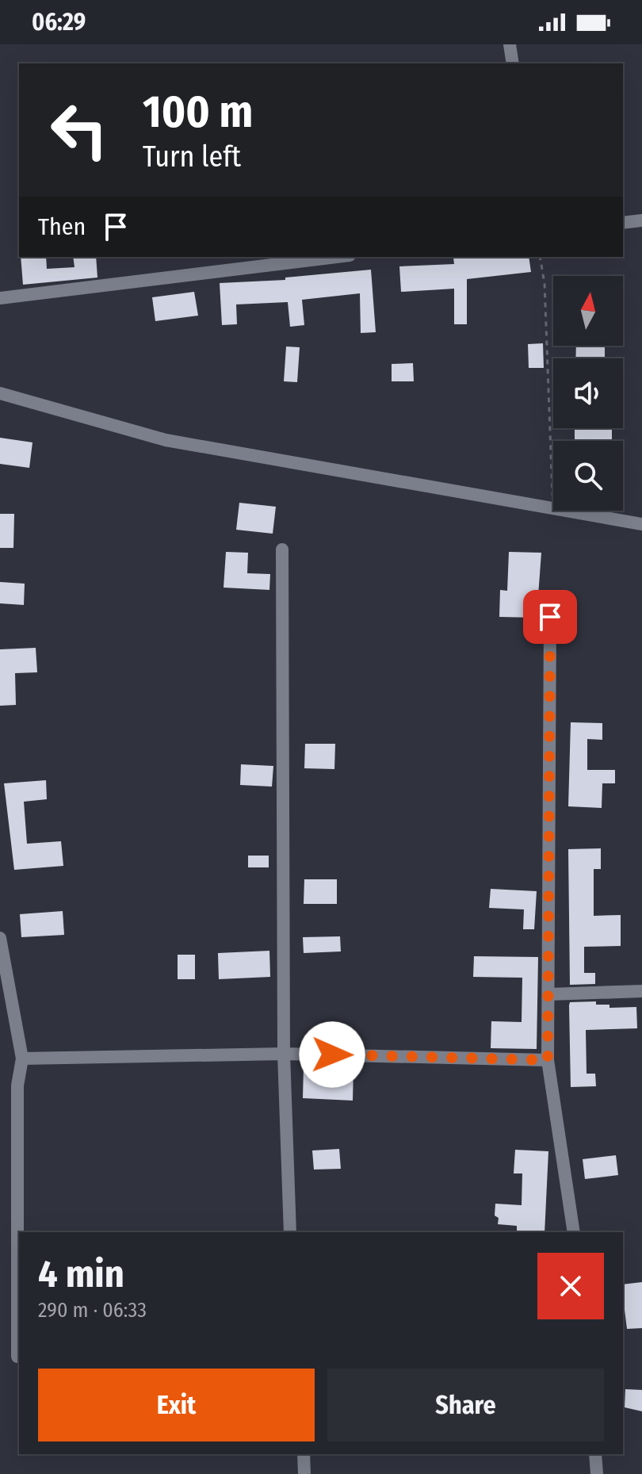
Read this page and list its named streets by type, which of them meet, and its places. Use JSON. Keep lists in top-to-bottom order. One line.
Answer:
{"north":"top","page":{"status":"06:29","turn":["100 m","Turn left"],"then":"Then","heading":["4 min","290 m · 06:33"],"buttons":["Exit","Share"]}}
